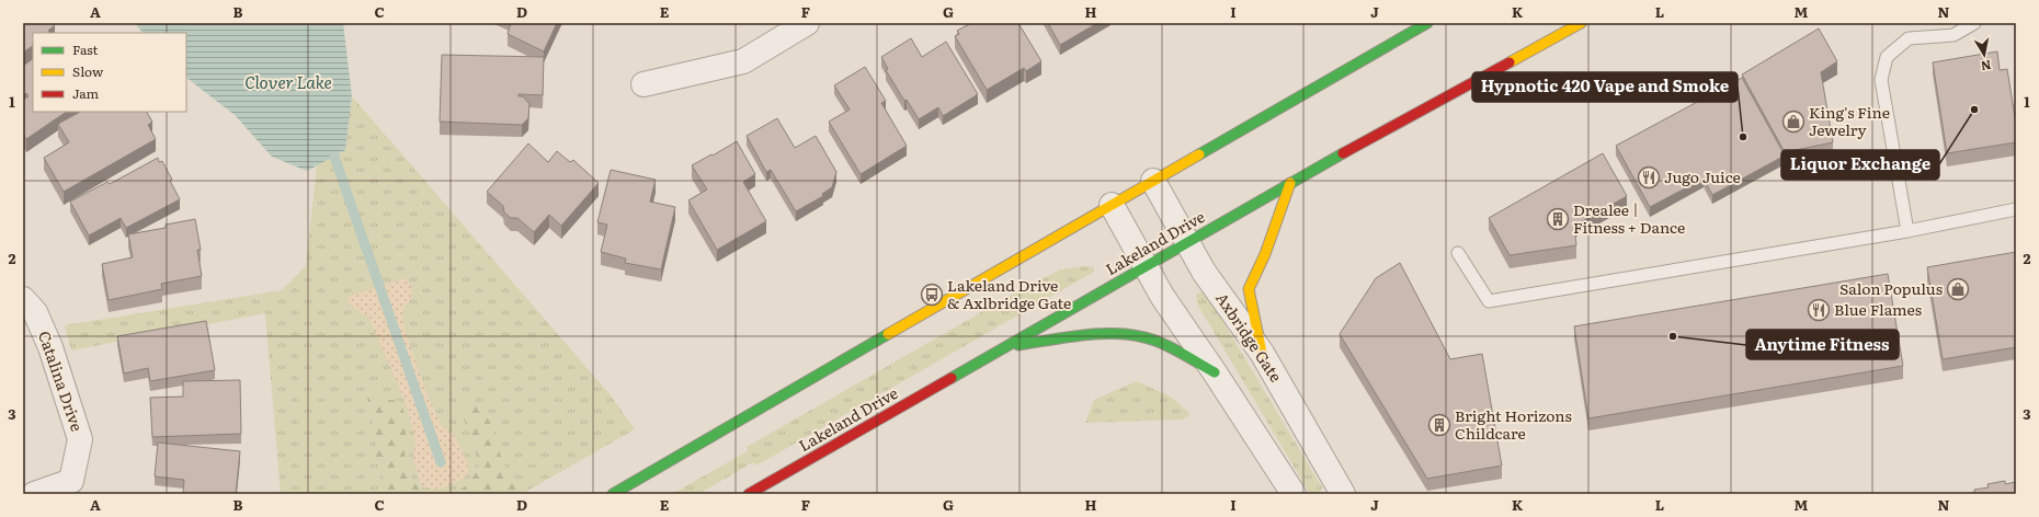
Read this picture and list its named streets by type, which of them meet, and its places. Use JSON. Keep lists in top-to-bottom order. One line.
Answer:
{"streets":{"main road":["Lakeland Drive"],"street":["Axbridge Gate","Catalina Drive"]},"crossings":[["Lakeland Drive","Axbridge Gate"]],"water":["Clover Lake"],"places":{"other":["Liquor Exchange","Hypnotic 420 Vape and Smoke","Anytime Fitness"],"shop":["King's Fine Jewelry","Salon Populus"],"restaurant":["Jugo Juice","Blue Flames"],"building":["Drealee | Fitness + Dance","Bright Horizons Childcare"],"bus stop":["Lakeland Drive & Axlbridge Gate"]},"legend":["Fast","Slow","Jam"],"north":"bottom","grid":{"columns":["A","B","C","D","E","F","G","H","I","J","K","L","M","N"],"rows":["1","2","3"]}}
